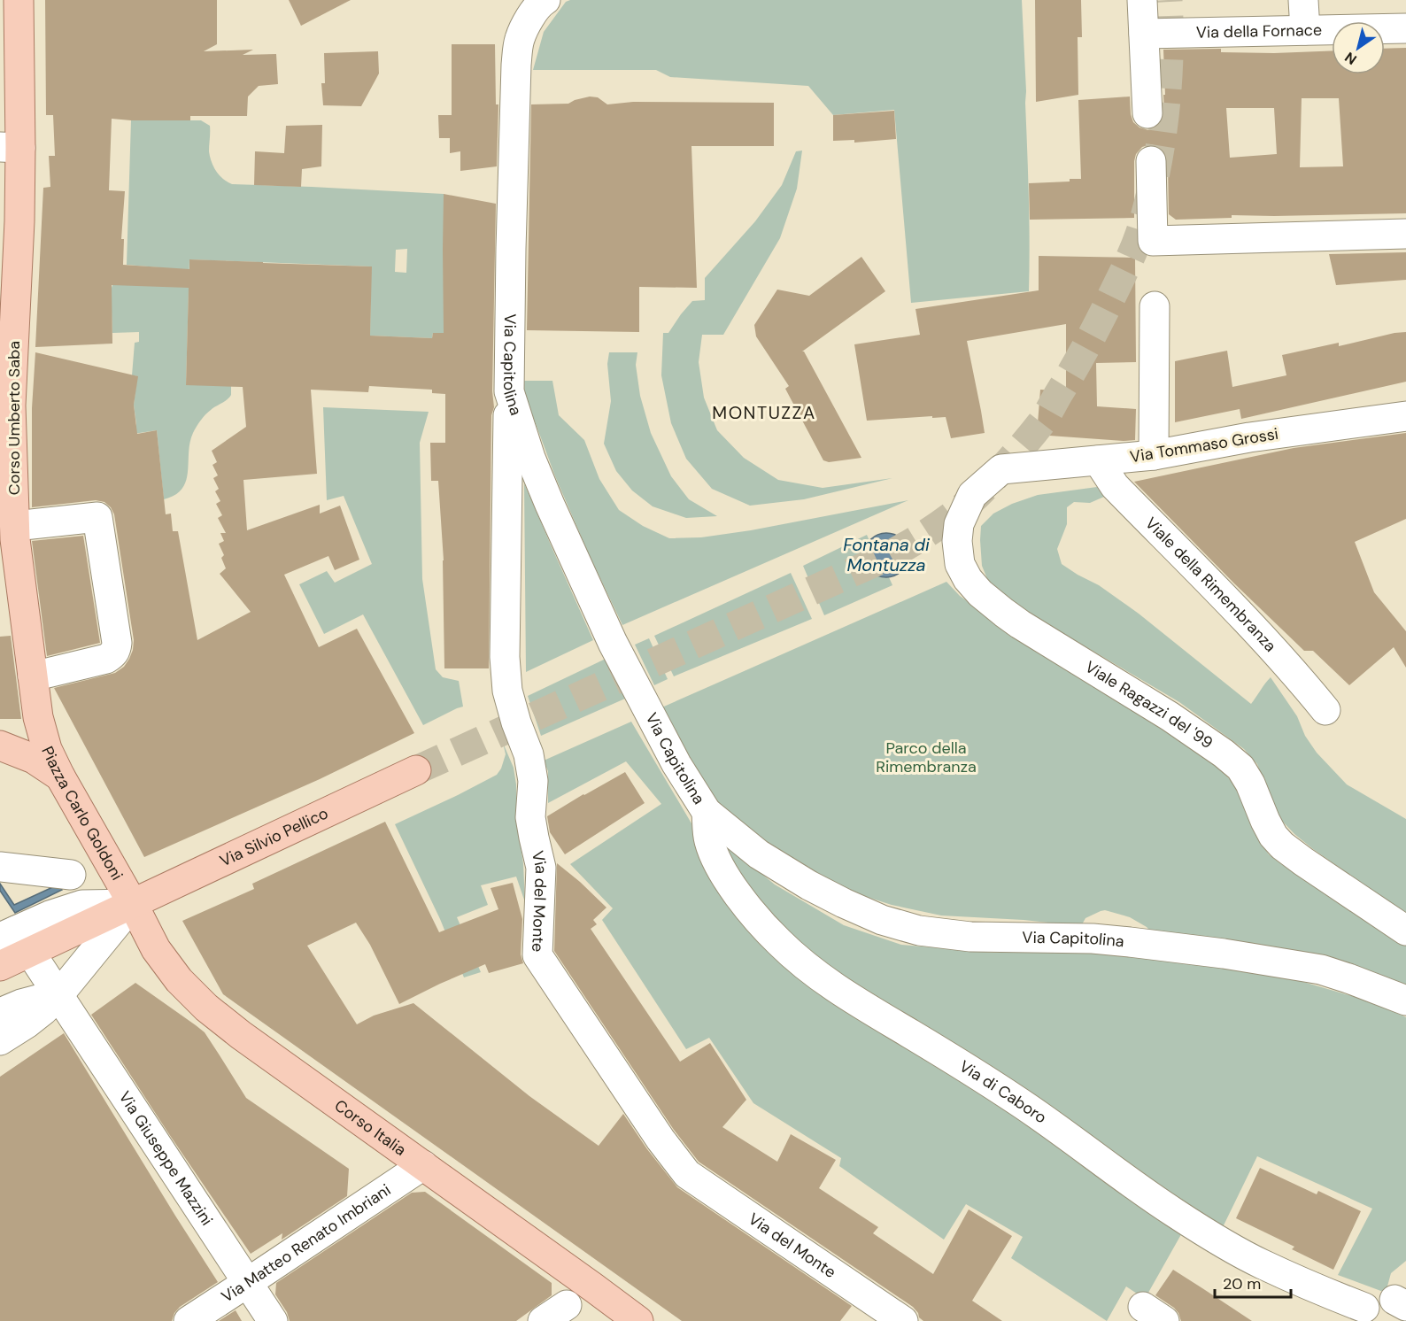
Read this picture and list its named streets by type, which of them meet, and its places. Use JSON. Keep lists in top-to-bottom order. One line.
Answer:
{"streets":{"main road":["Corso Umberto Saba","Piazza Carlo Goldoni","Via Silvio Pellico","Corso Italia"],"street":["Via della Fornace","Via Capitolina","Via Tommaso Grossi","Viale della Rimembranza","Viale Ragazzi del '99","Via del Monte","Via di Caboro","Via Giuseppe Mazzini","Via Matteo Renato Imbriani"]},"crossings":[["Via Capitolina","Via del Monte"],["Via Capitolina","Via di Caboro"],["Corso Umberto Saba","Piazza Carlo Goldoni"],["Via Tommaso Grossi","Viale della Rimembranza"],["Via Tommaso Grossi","Viale Ragazzi del '99"],["Piazza Carlo Goldoni","Via Silvio Pellico"],["Piazza Carlo Goldoni","Corso Italia"],["Via Silvio Pellico","Corso Italia"],["Corso Italia","Via Matteo Renato Imbriani"],["Via Giuseppe Mazzini","Via Matteo Renato Imbriani"]],"districts":["MONTUZZA"],"water":["Fontana di Montuzza"],"parks":["Parco della Rimembranza"],"scale_bar":"20 m","north":"bottom left"}
